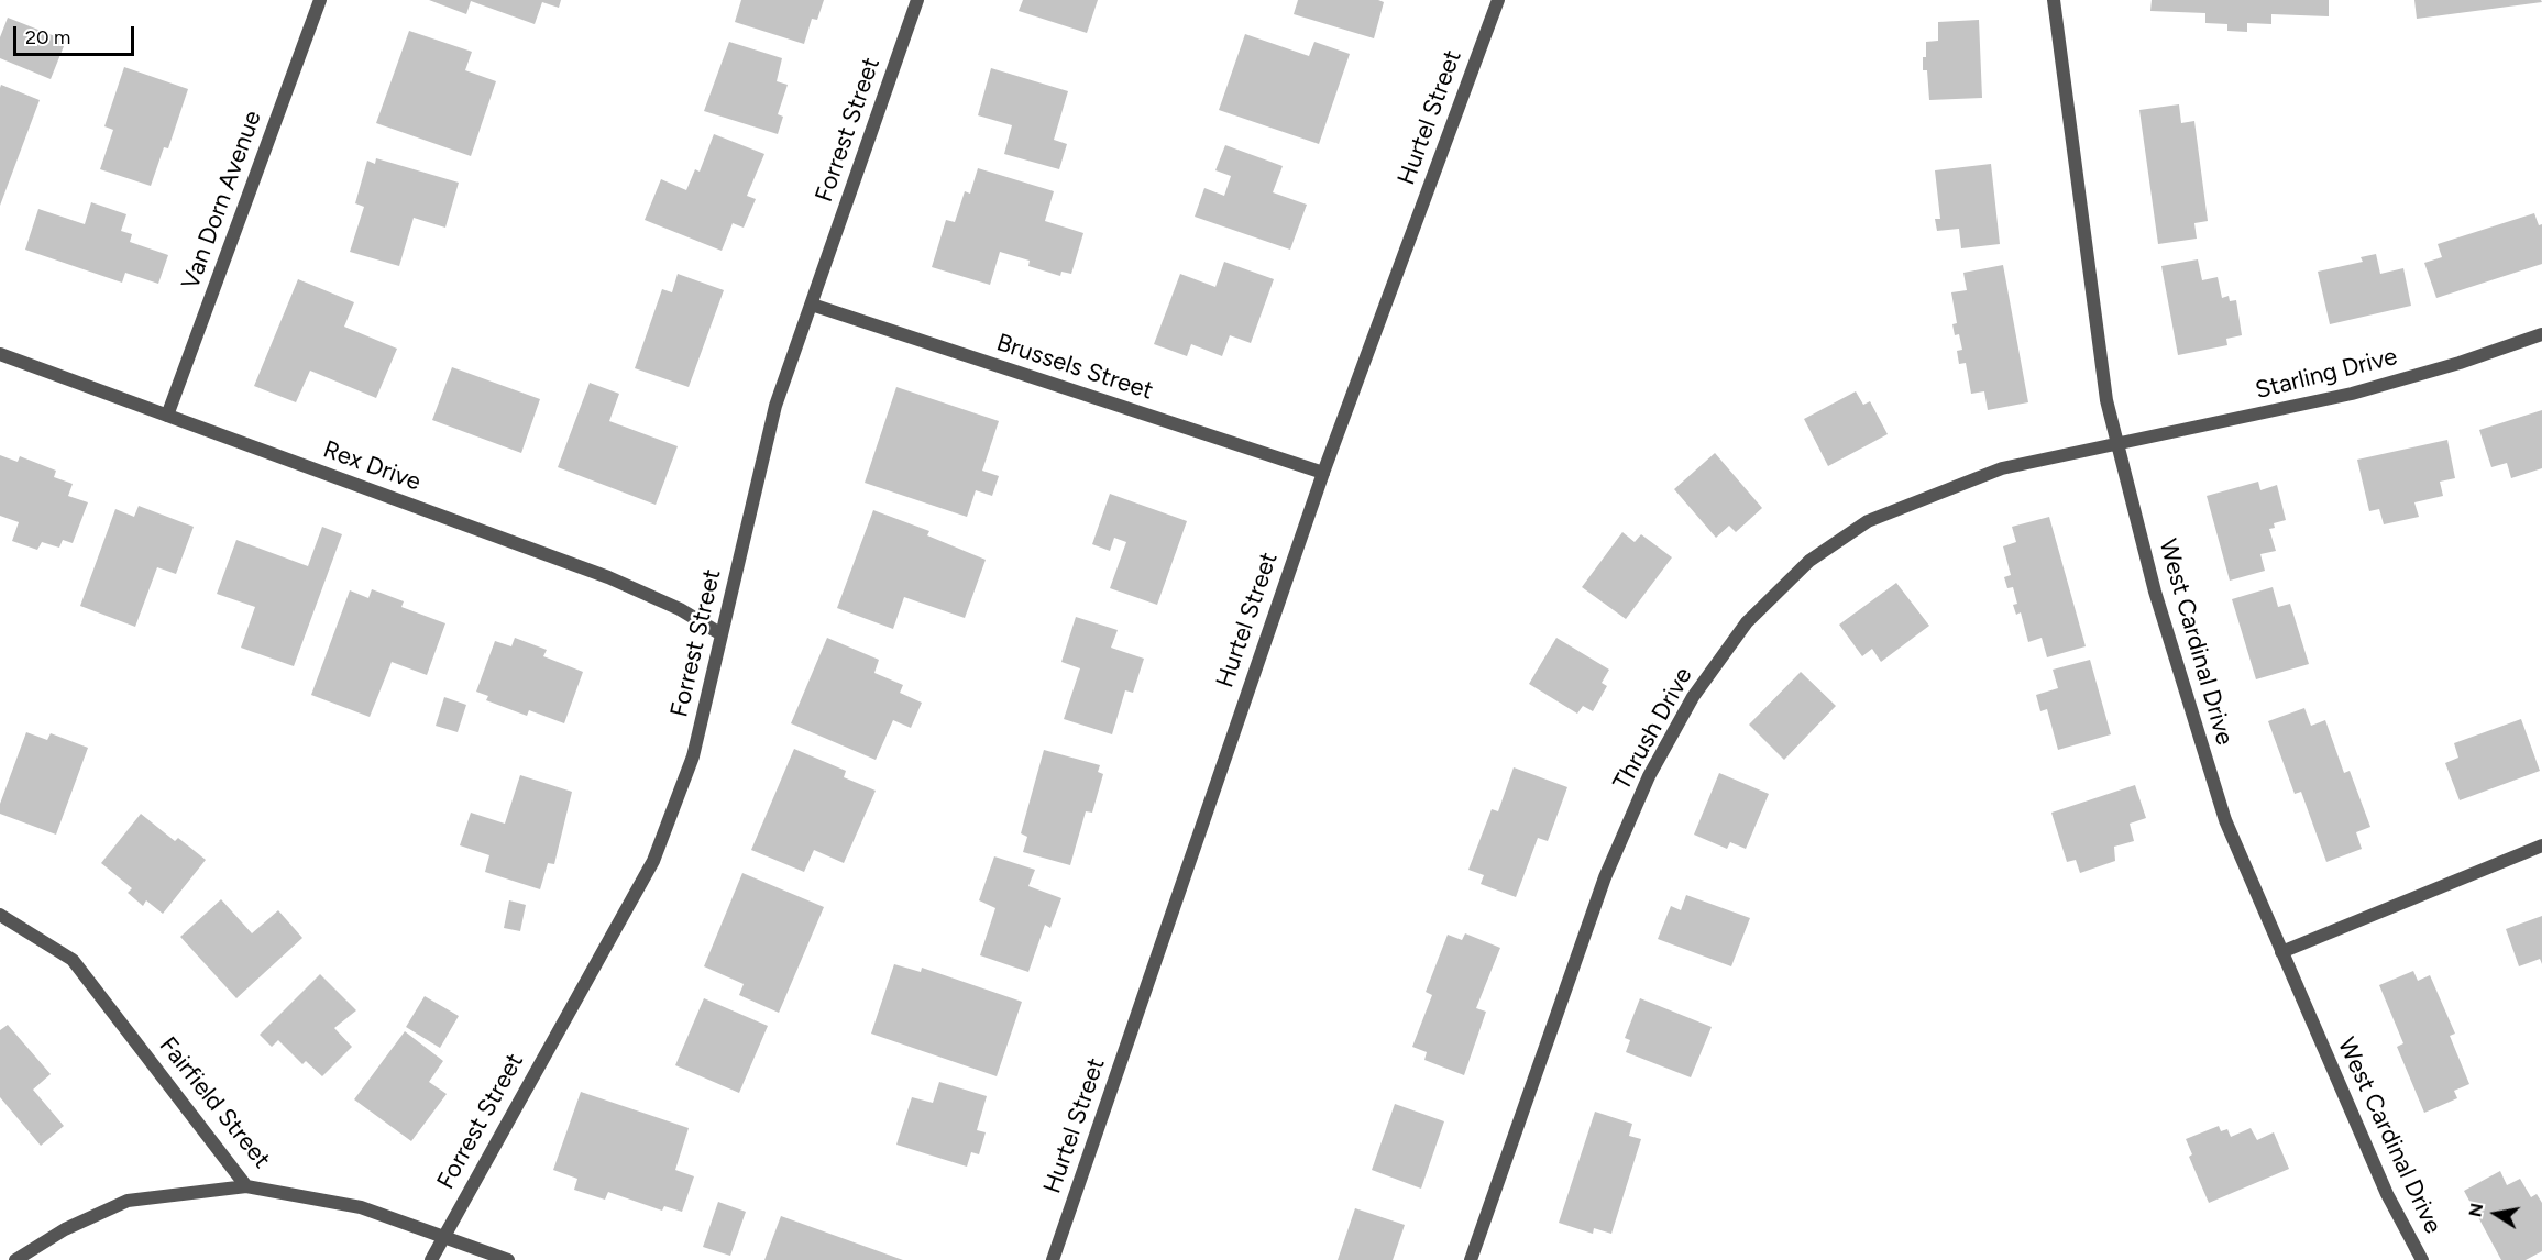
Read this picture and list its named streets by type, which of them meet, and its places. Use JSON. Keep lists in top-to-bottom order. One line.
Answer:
{"streets":{"street":["Hurtel Street","Forrest Street","Van Dorn Avenue","Brussels Street","Starling Drive","Rex Drive","West Cardinal Drive","Thrush Drive","Fairfield Street"]},"crossings":[["Hurtel Street","Brussels Street"],["Forrest Street","Brussels Street"],["Forrest Street","Rex Drive"],["Forrest Street","Fairfield Street"],["Van Dorn Avenue","Rex Drive"],["Starling Drive","West Cardinal Drive"],["Starling Drive","Thrush Drive"],["West Cardinal Drive","Thrush Drive"]],"scale_bar":"20 m","north":"left"}
